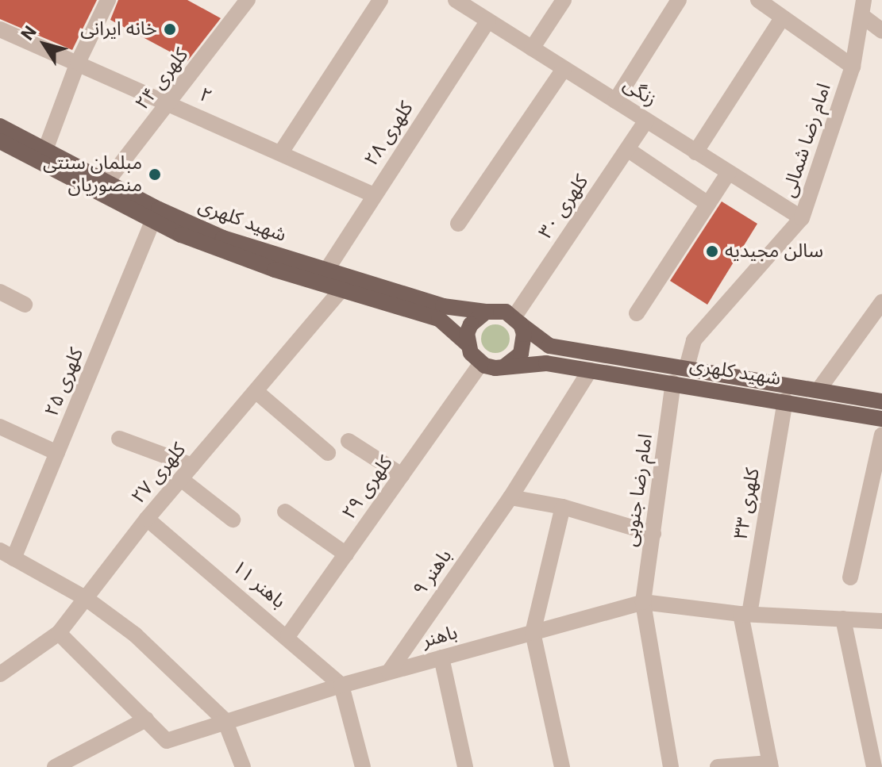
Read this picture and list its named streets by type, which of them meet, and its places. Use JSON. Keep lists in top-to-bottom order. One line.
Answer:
{"streets":{"main road":["شهید کلهری"],"street":["کلهری ۲۴","زنگی","۲","کلهری ۲۸","امام رضا شمالی","کلهری ۳۰","کلهری ۲۵","کلهری ۲۷","کلهری ۲۹","امام رضا جنوبی","کلهری ۳۳","باهنر ۹","باهنر ۱۱","باهنر"]},"crossings":[["کلهری ۲۴","۲"],["کلهری ۲۴","شهید کلهری"],["زنگی","کلهری ۲۸"],["زنگی","امام رضا شمالی"],["زنگی","کلهری ۳۰"],["۲","کلهری ۲۸"],["کلهری ۲۸","شهید کلهری"],["امام رضا شمالی","شهید کلهری"],["کلهری ۳۰","شهید کلهری"],["کلهری ۳۰","کلهری ۲۹"],["شهید کلهری","کلهری ۲۵"],["شهید کلهری","کلهری ۲۷"],["شهید کلهری","کلهری ۲۹"],["شهید کلهری","امام رضا جنوبی"],["شهید کلهری","کلهری ۳۳"],["شهید کلهری","باهنر ۹"],["کلهری ۲۷","باهنر ۱۱"],["کلهری ۲۷","باهنر"],["کلهری ۲۹","باهنر ۱۱"],["امام رضا جنوبی","باهنر"],["کلهری ۳۳","باهنر"],["باهنر ۹","باهنر"],["باهنر ۱۱","باهنر"]],"places":["خانه ایرانی","مبلمان سنتی منصوریان","سالن مجیدیه"],"north":"top left"}
